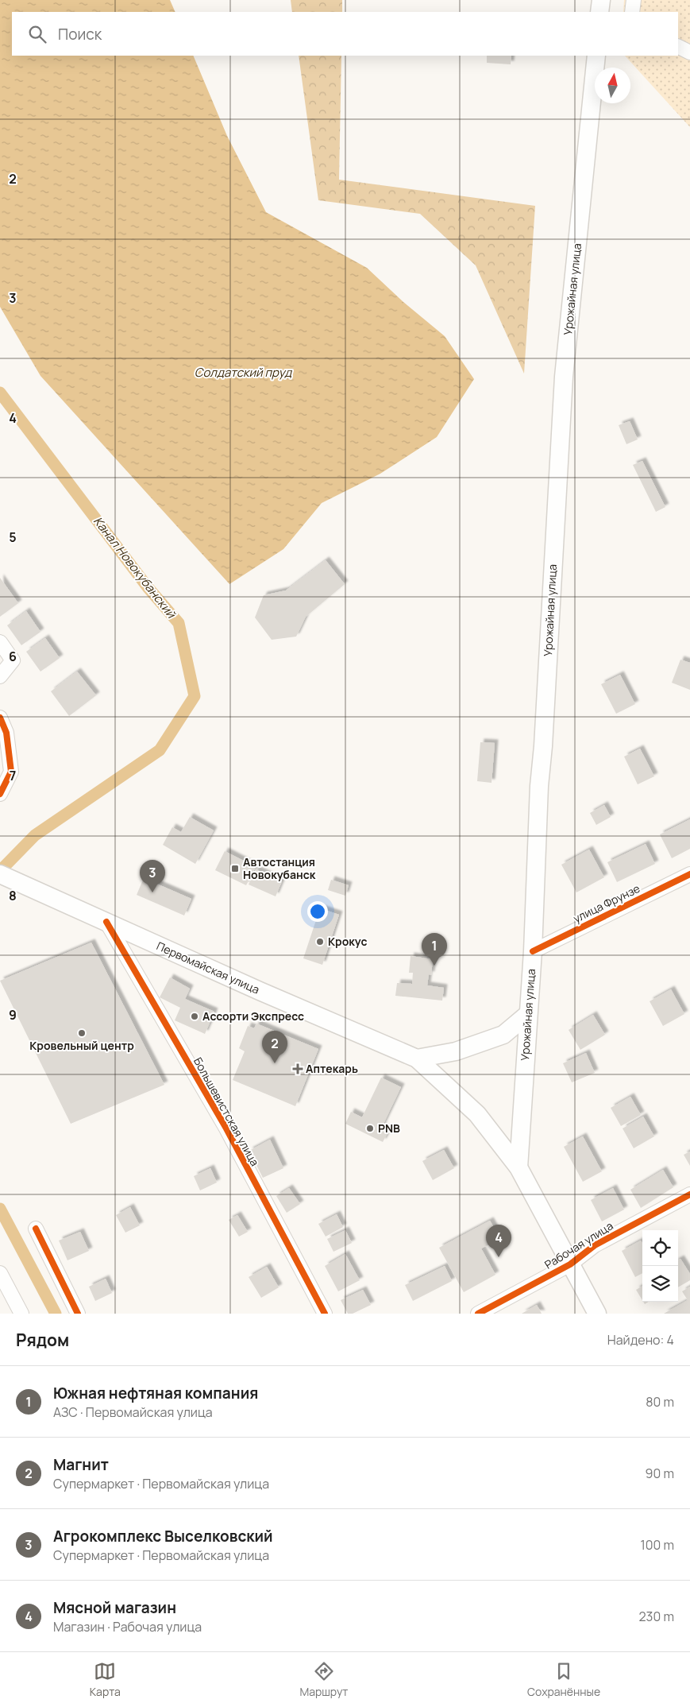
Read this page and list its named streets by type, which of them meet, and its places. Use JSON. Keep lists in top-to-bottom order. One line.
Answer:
{"streets":{"main road":["Урожайная улица","Первомайская улица"],"street":["улица Фрунзе","Большевистская улица","Рабочая улица"]},"crossings":[["Урожайная улица","улица Фрунзе"],["Урожайная улица","Первомайская улица"],["Первомайская улица","Большевистская улица"],["Первомайская улица","Рабочая улица"]],"water":["Солдатский пруд","Канал Новокубанский"],"places":{"transit":["Автостанция Новокубанск"],"other":["Крокус","Ассорти Экспресс","Кровельный центр","PNB"],"health":["Аптекарь"]},"north":"top","page":{"search":"Поиск","pins":["3","1","2","4"],"heading":["Рядом","Найдено: 4"],"list":[{"mark":"1","name":"Южная нефтяная компания","note":"АЗС · Первомайская улица","value":"80 m"},{"mark":"2","name":"Магнит","note":"Супермаркет · Первомайская улица","value":"90 m"},{"mark":"3","name":"Агрокомплекс Выселковский","note":"Супермаркет · Первомайская улица","value":"100 m"},{"mark":"4","name":"Мясной магазин","note":"Магазин · Рабочая улица","value":"230 m"}],"nav":["Карта","Маршрут","Сохранённые"]},"grid":{"rows":["2","3","4","5","6","7","8","9"]}}
